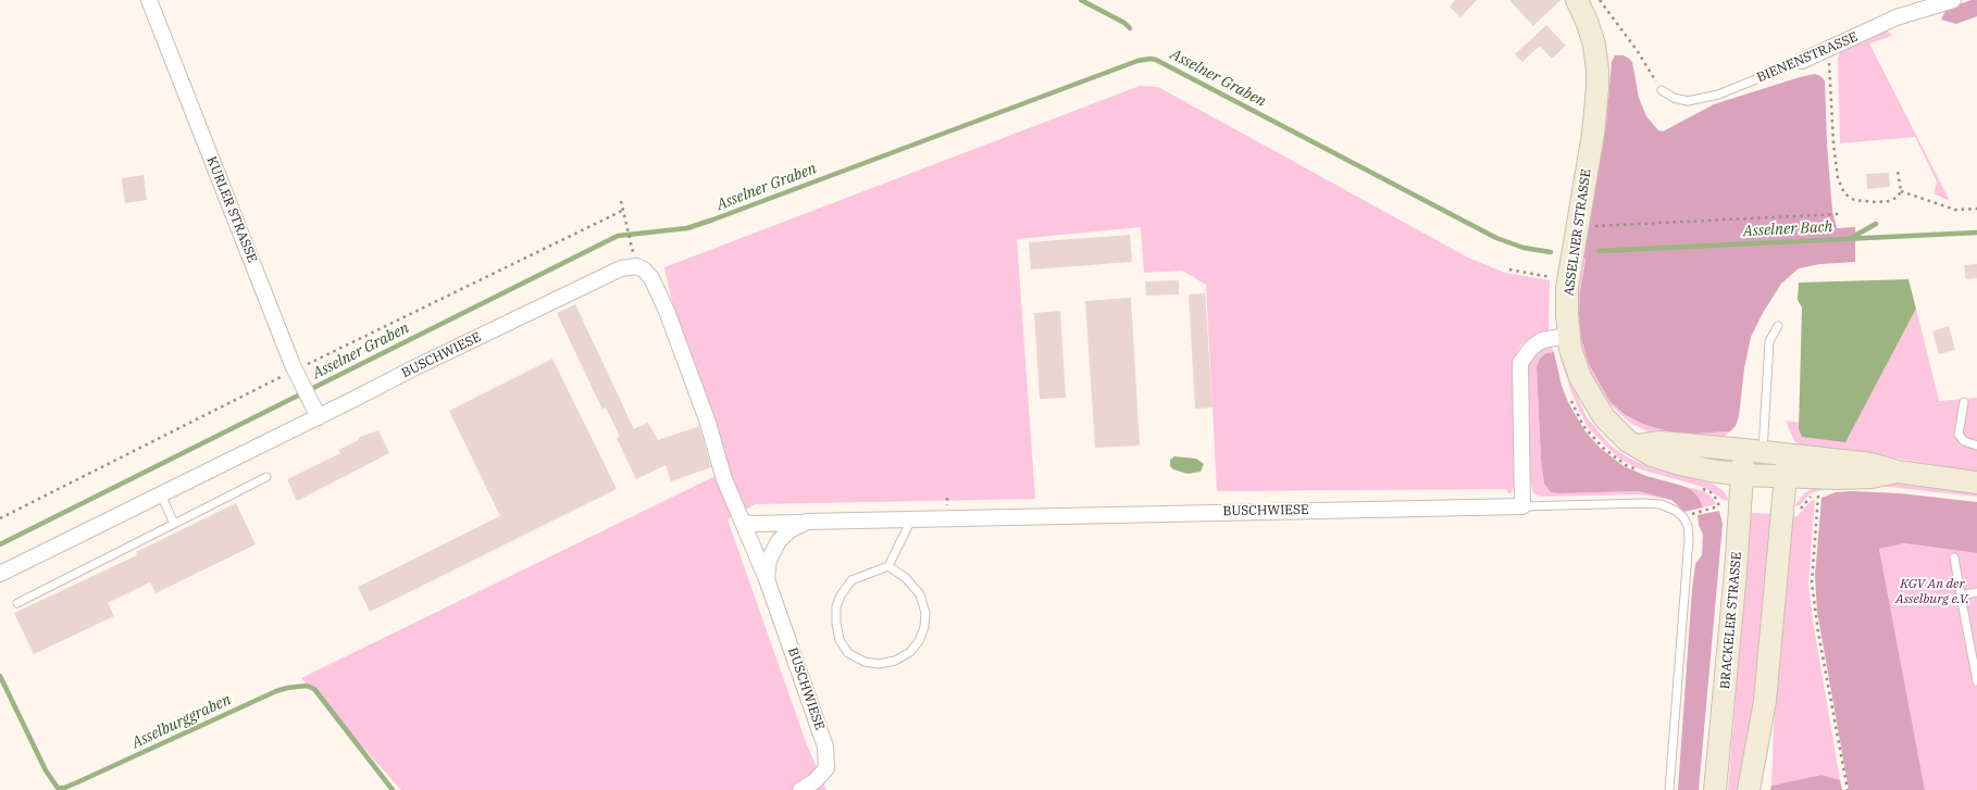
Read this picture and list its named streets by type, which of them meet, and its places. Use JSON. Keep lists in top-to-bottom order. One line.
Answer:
{"streets":{"main road":["ASSELNER STRASSE","BRACKELER STRASSE"],"street":["BIENENSTRASSE","KURLER STRASSE","BUSCHWIESE"]},"crossings":[["KURLER STRASSE","BUSCHWIESE"],["ASSELNER STRASSE","BRACKELER STRASSE"]],"water":["Asselner Graben","Asselner Bach","Asselburggraben"],"parks":["KGV An der Asselburg e.V."]}
